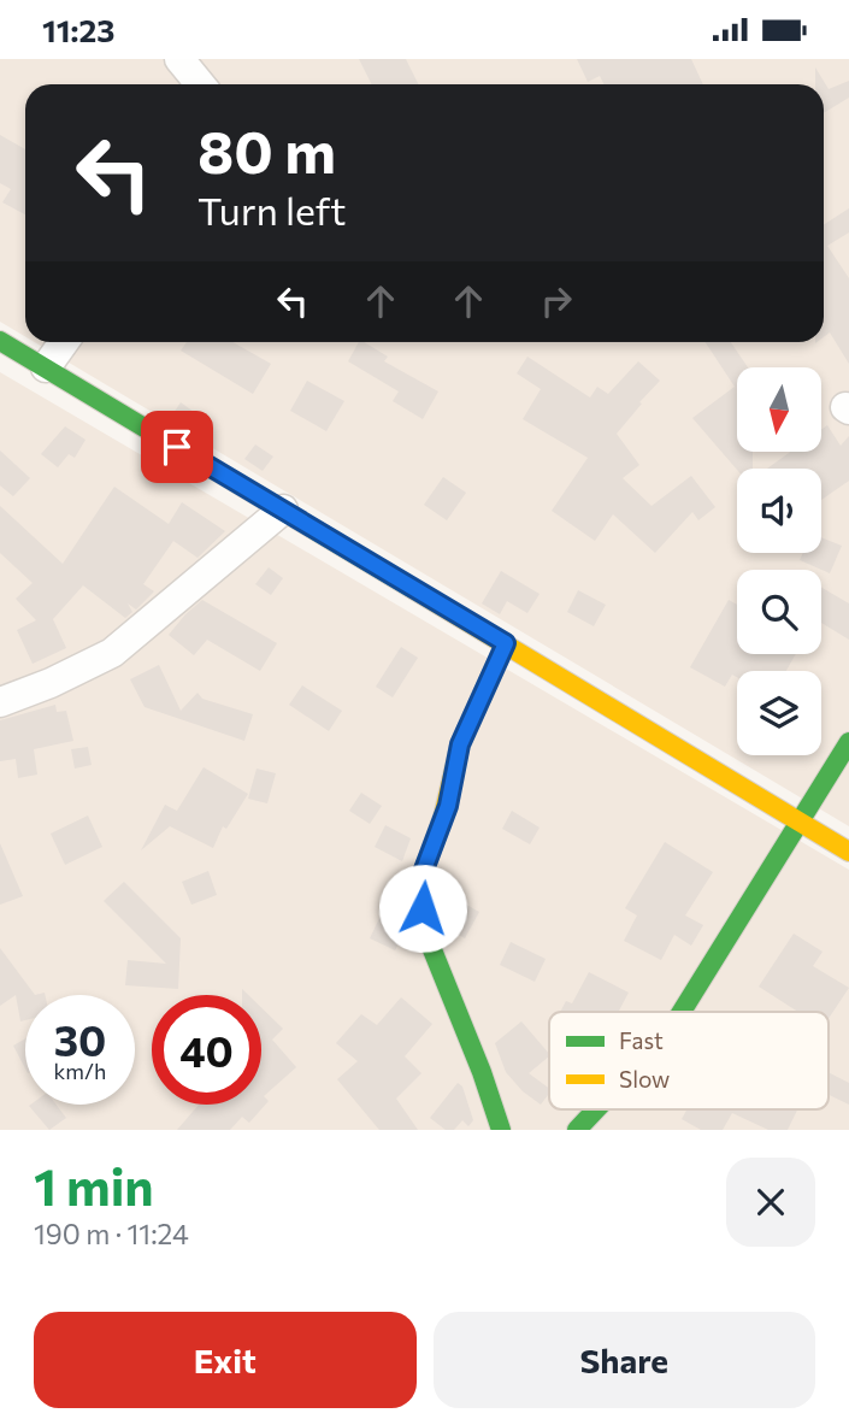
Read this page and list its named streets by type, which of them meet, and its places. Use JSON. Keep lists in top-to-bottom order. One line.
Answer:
{"legend":["Fast","Slow"],"north":"bottom","page":{"status":"11:23","turn":["80 m","Turn left"],"speed":"30 km/h","limit":"40","heading":["1 min","190 m · 11:24"],"buttons":["Exit","Share"]}}
